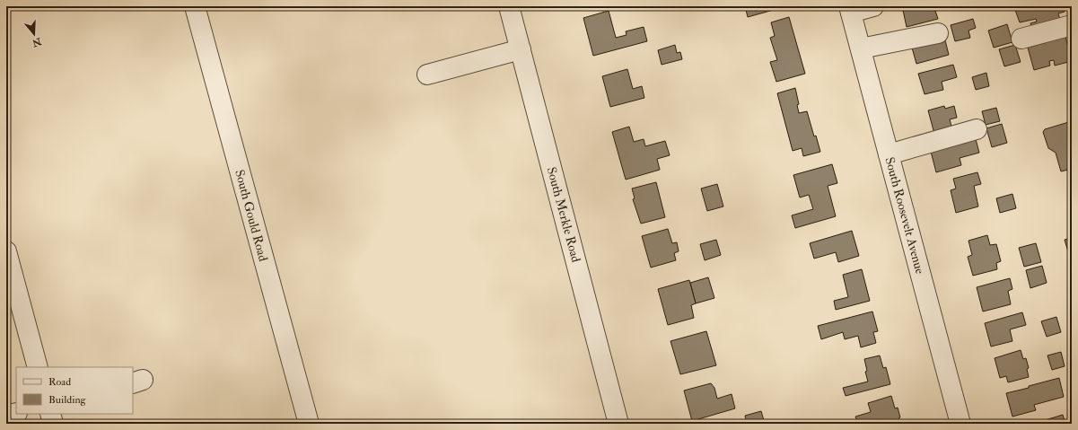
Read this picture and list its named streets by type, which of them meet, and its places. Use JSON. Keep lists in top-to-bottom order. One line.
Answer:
{"streets":{"street":["South Merkle Road","South Gould Road","South Roosevelt Avenue"]},"legend":["Road","Building"],"north":"bottom"}
